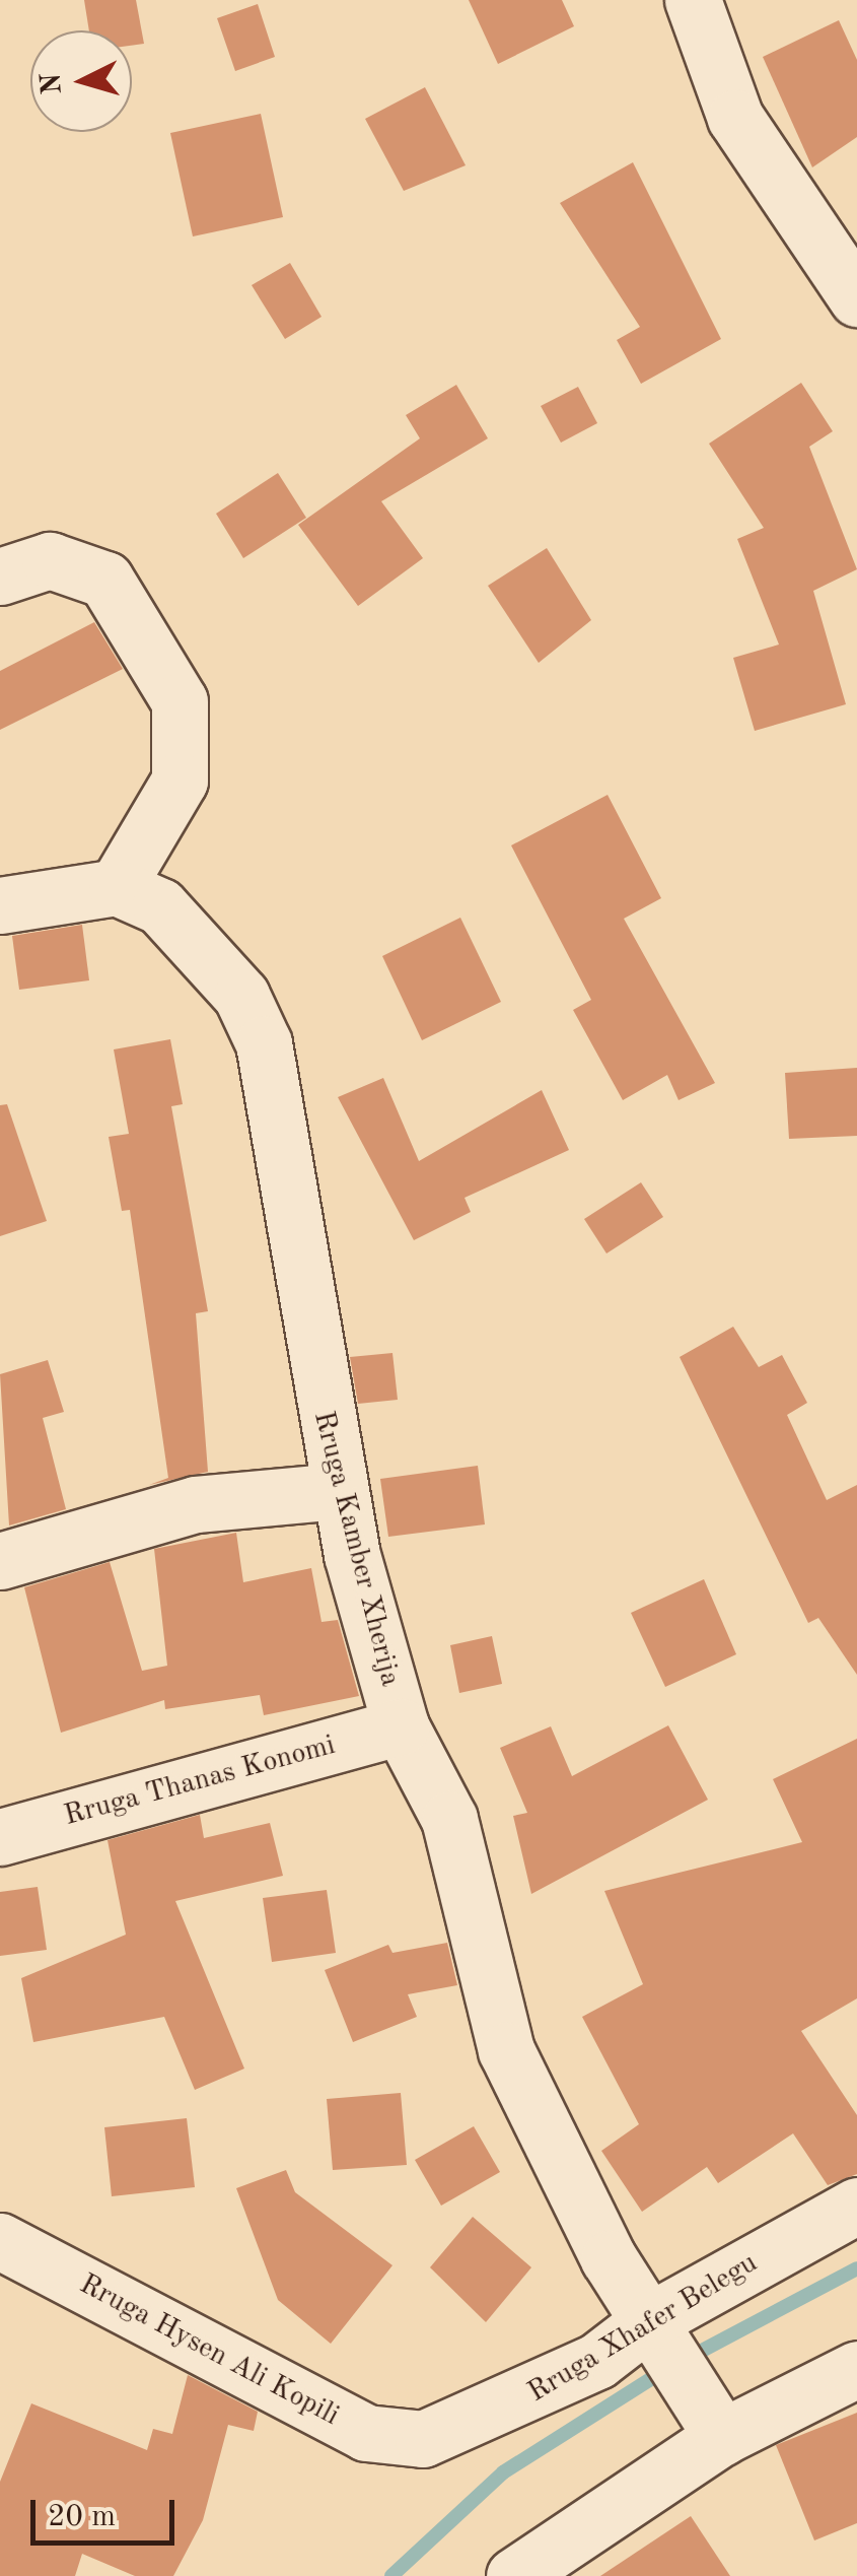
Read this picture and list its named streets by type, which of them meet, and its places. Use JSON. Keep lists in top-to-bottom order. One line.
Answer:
{"streets":{"street":["Rruga Kamber Xherija","Rruga Thanas Konomi","Rruga Xhafer Belegu","Rruga Hysen Ali Kopili"]},"crossings":[["Rruga Kamber Xherija","Rruga Thanas Konomi"],["Rruga Kamber Xherija","Rruga Xhafer Belegu"],["Rruga Xhafer Belegu","Rruga Hysen Ali Kopili"]],"scale_bar":"20 m","north":"left"}
